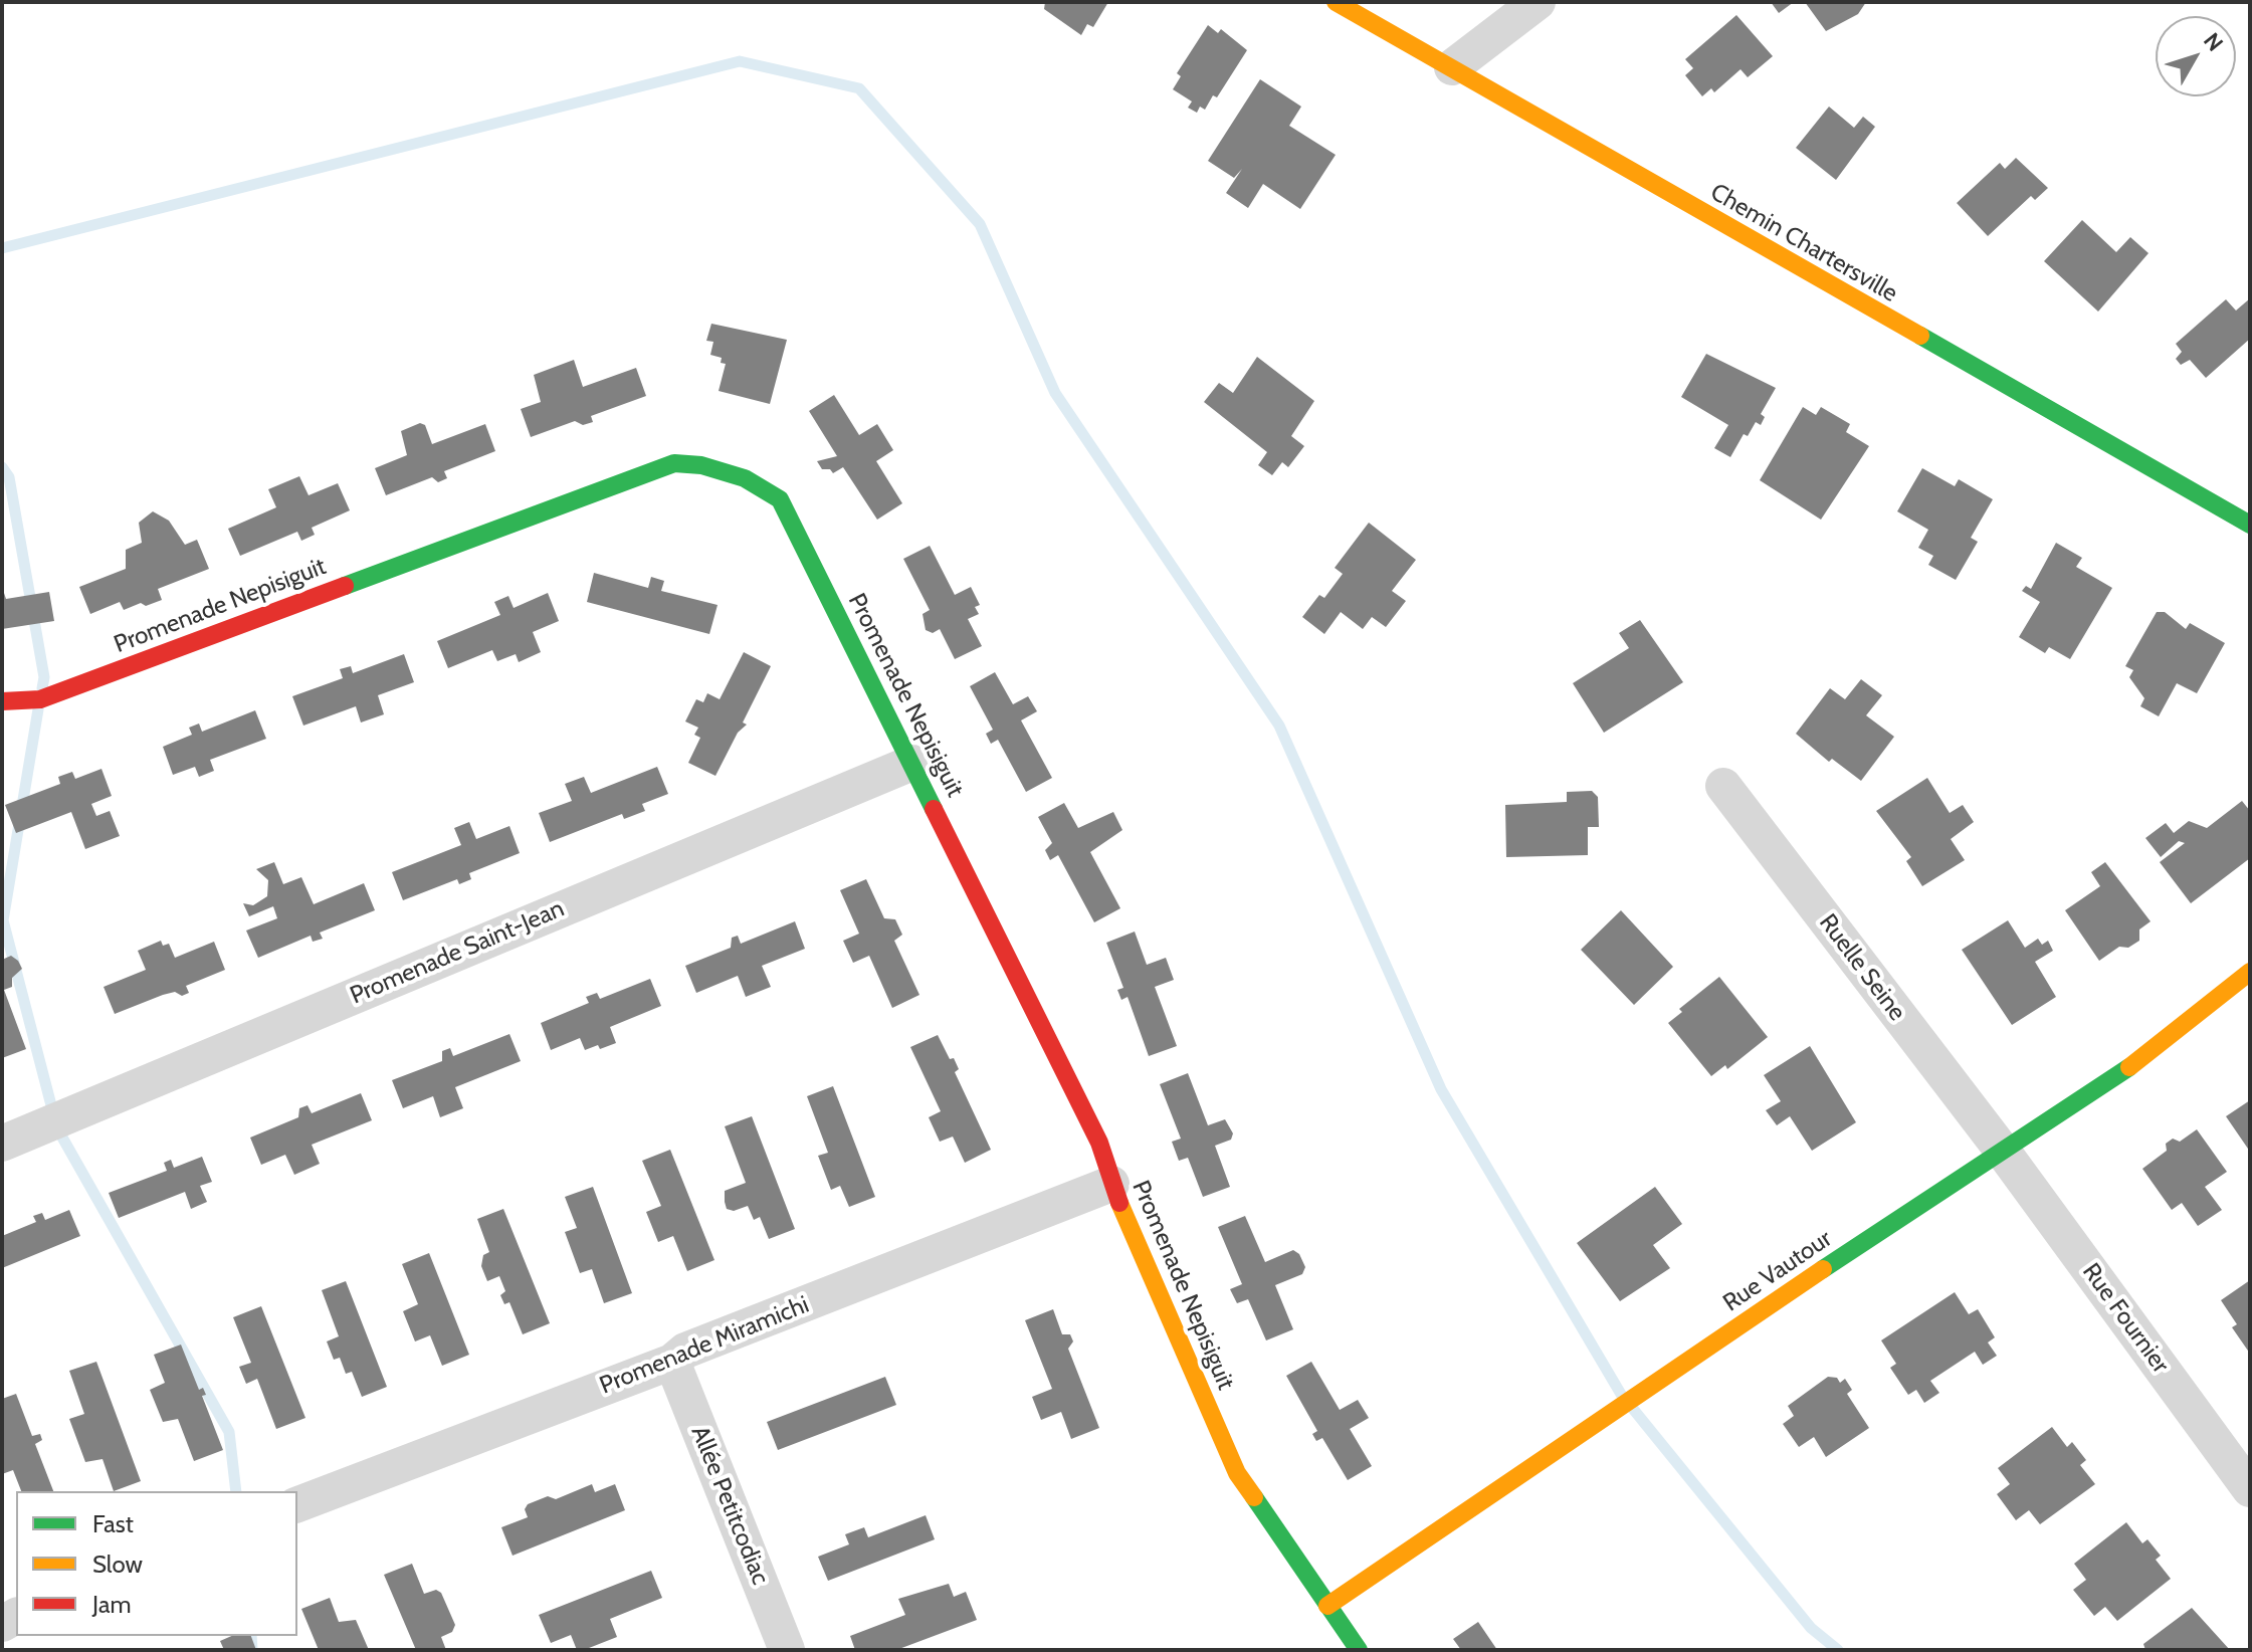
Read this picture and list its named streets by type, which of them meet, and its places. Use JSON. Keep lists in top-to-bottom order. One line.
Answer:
{"streets":{"street":["Chemin Chartersville","Promenade Nepisiguit","Promenade Saint-Jean","Ruelle Seine","Rue Vautour","Rue Fournier","Promenade Miramichi","Allée Petitcodiac"]},"crossings":[["Promenade Nepisiguit","Promenade Saint-Jean"],["Promenade Nepisiguit","Rue Vautour"],["Promenade Nepisiguit","Promenade Miramichi"],["Ruelle Seine","Rue Vautour"],["Ruelle Seine","Rue Fournier"],["Rue Vautour","Rue Fournier"],["Promenade Miramichi","Allée Petitcodiac"]],"legend":["Fast","Slow","Jam"],"north":"top right"}
